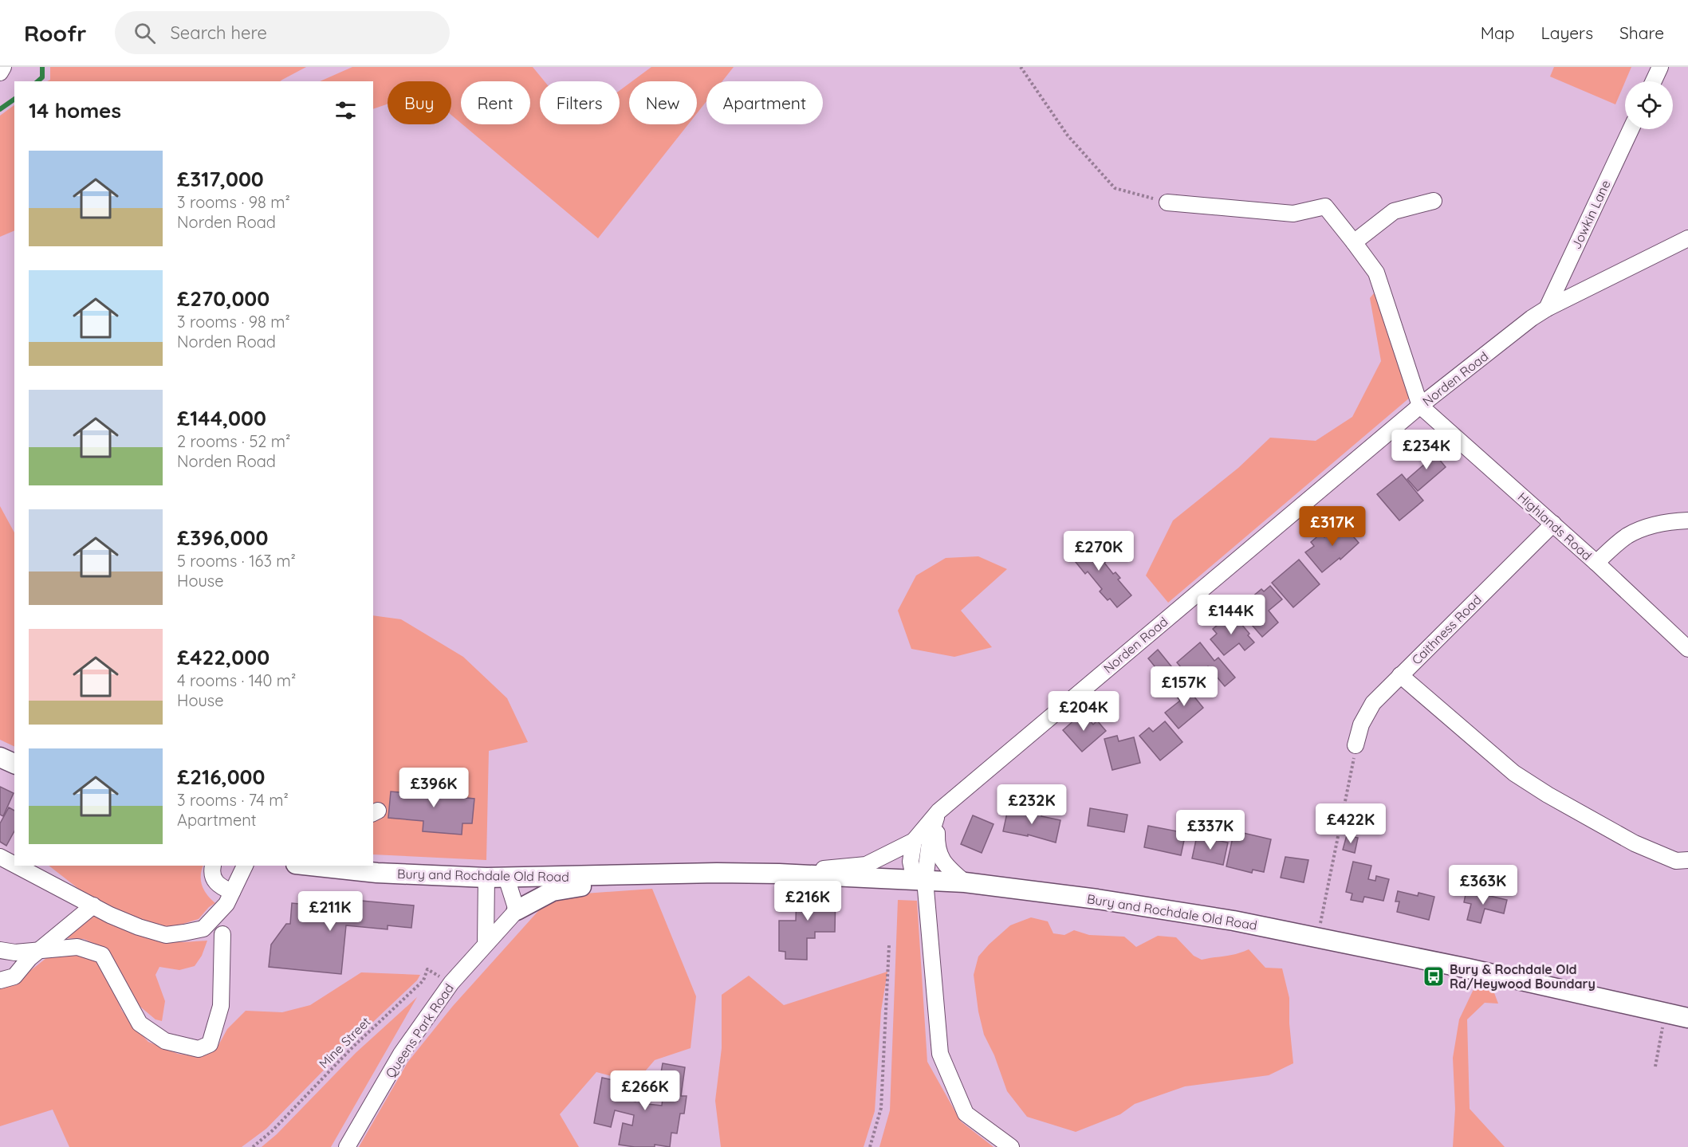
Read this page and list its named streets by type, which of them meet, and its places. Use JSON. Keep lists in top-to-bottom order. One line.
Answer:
{"streets":{"main road":["Bury and Rochdale Old Road"],"street":["Jowkin Lane","Norden Road","Highlands Road","Caithness Road","Queens Park Road"],"path":["Mine Street"]},"crossings":[["Jowkin Lane","Norden Road"],["Norden Road","Highlands Road"],["Highlands Road","Caithness Road"],["Bury and Rochdale Old Road","Queens Park Road"],["Queens Park Road","Mine Street"]],"places":{"bus stop":["Bury & Rochdale Old Rd/Heywood Boundary"]},"page":{"header":"Roofr","search":"Search here","nav":["Map","Layers","Share"],"chip":["Buy","Rent","Filters","New","Apartment"],"heading":"14 homes","list":[{"name":"£317,000","note":"3 rooms · 98 m² · Norden Road"},{"name":"£270,000","note":"3 rooms · 98 m² · Norden Road"},{"name":"£144,000","note":"2 rooms · 52 m² · Norden Road"},{"name":"£396,000","note":"5 rooms · 163 m² · House"},{"name":"£422,000","note":"4 rooms · 140 m² · House"},{"name":"£216,000","note":"3 rooms · 74 m² · Apartment"}],"price":["£234K","£317K","£270K","£144K","£157K","£204K","£396K","£232K","£422K","£337K","£363K","£216K","£211K","£266K"]}}
